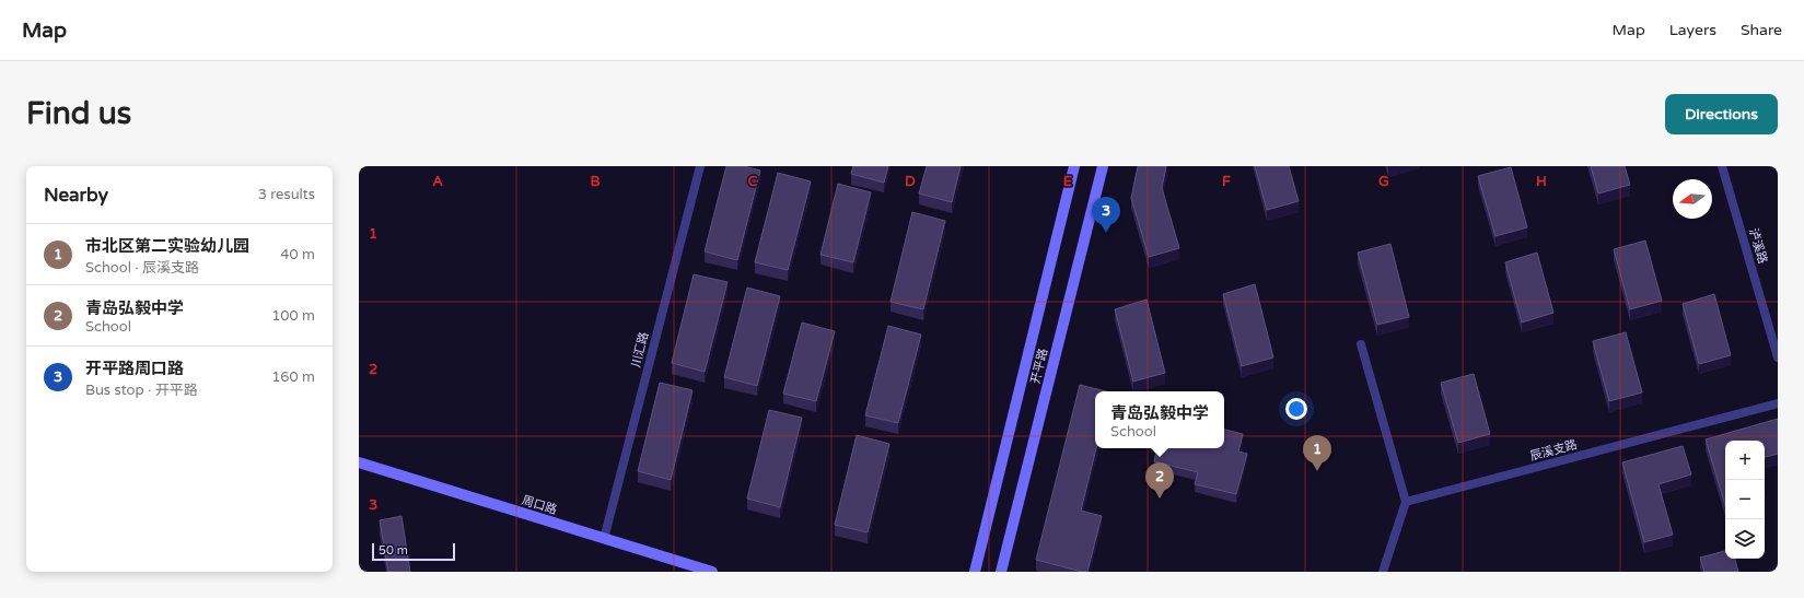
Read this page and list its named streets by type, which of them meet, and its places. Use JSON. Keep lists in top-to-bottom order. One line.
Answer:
{"streets":{"main road":["开平路","周口路"],"street":["泸溪路","川汇路","辰溪支路"]},"crossings":[["川汇路","周口路"]],"scale_bar":"50 m","north":"left","page":{"header":"Map","nav":["Map","Layers","Share"],"buttons":"Directions","title":"Find us","heading":["Nearby","3 results"],"pins":["3","1","2"],"list":[{"mark":"1","name":"市北区第二实验幼儿园","note":"School · 辰溪支路","value":"40 m"},{"mark":"2","name":"青岛弘毅中学","note":"School","value":"100 m"},{"mark":"3","name":"开平路周口路","note":"Bus stop · 开平路","value":"160 m"}],"popup":["青岛弘毅中学","School"],"map_buttons":["+","−"],"scale":"50 m"},"grid":{"columns":["A","B","C","D","E","F","G","H"],"rows":["1","2","3"]}}
